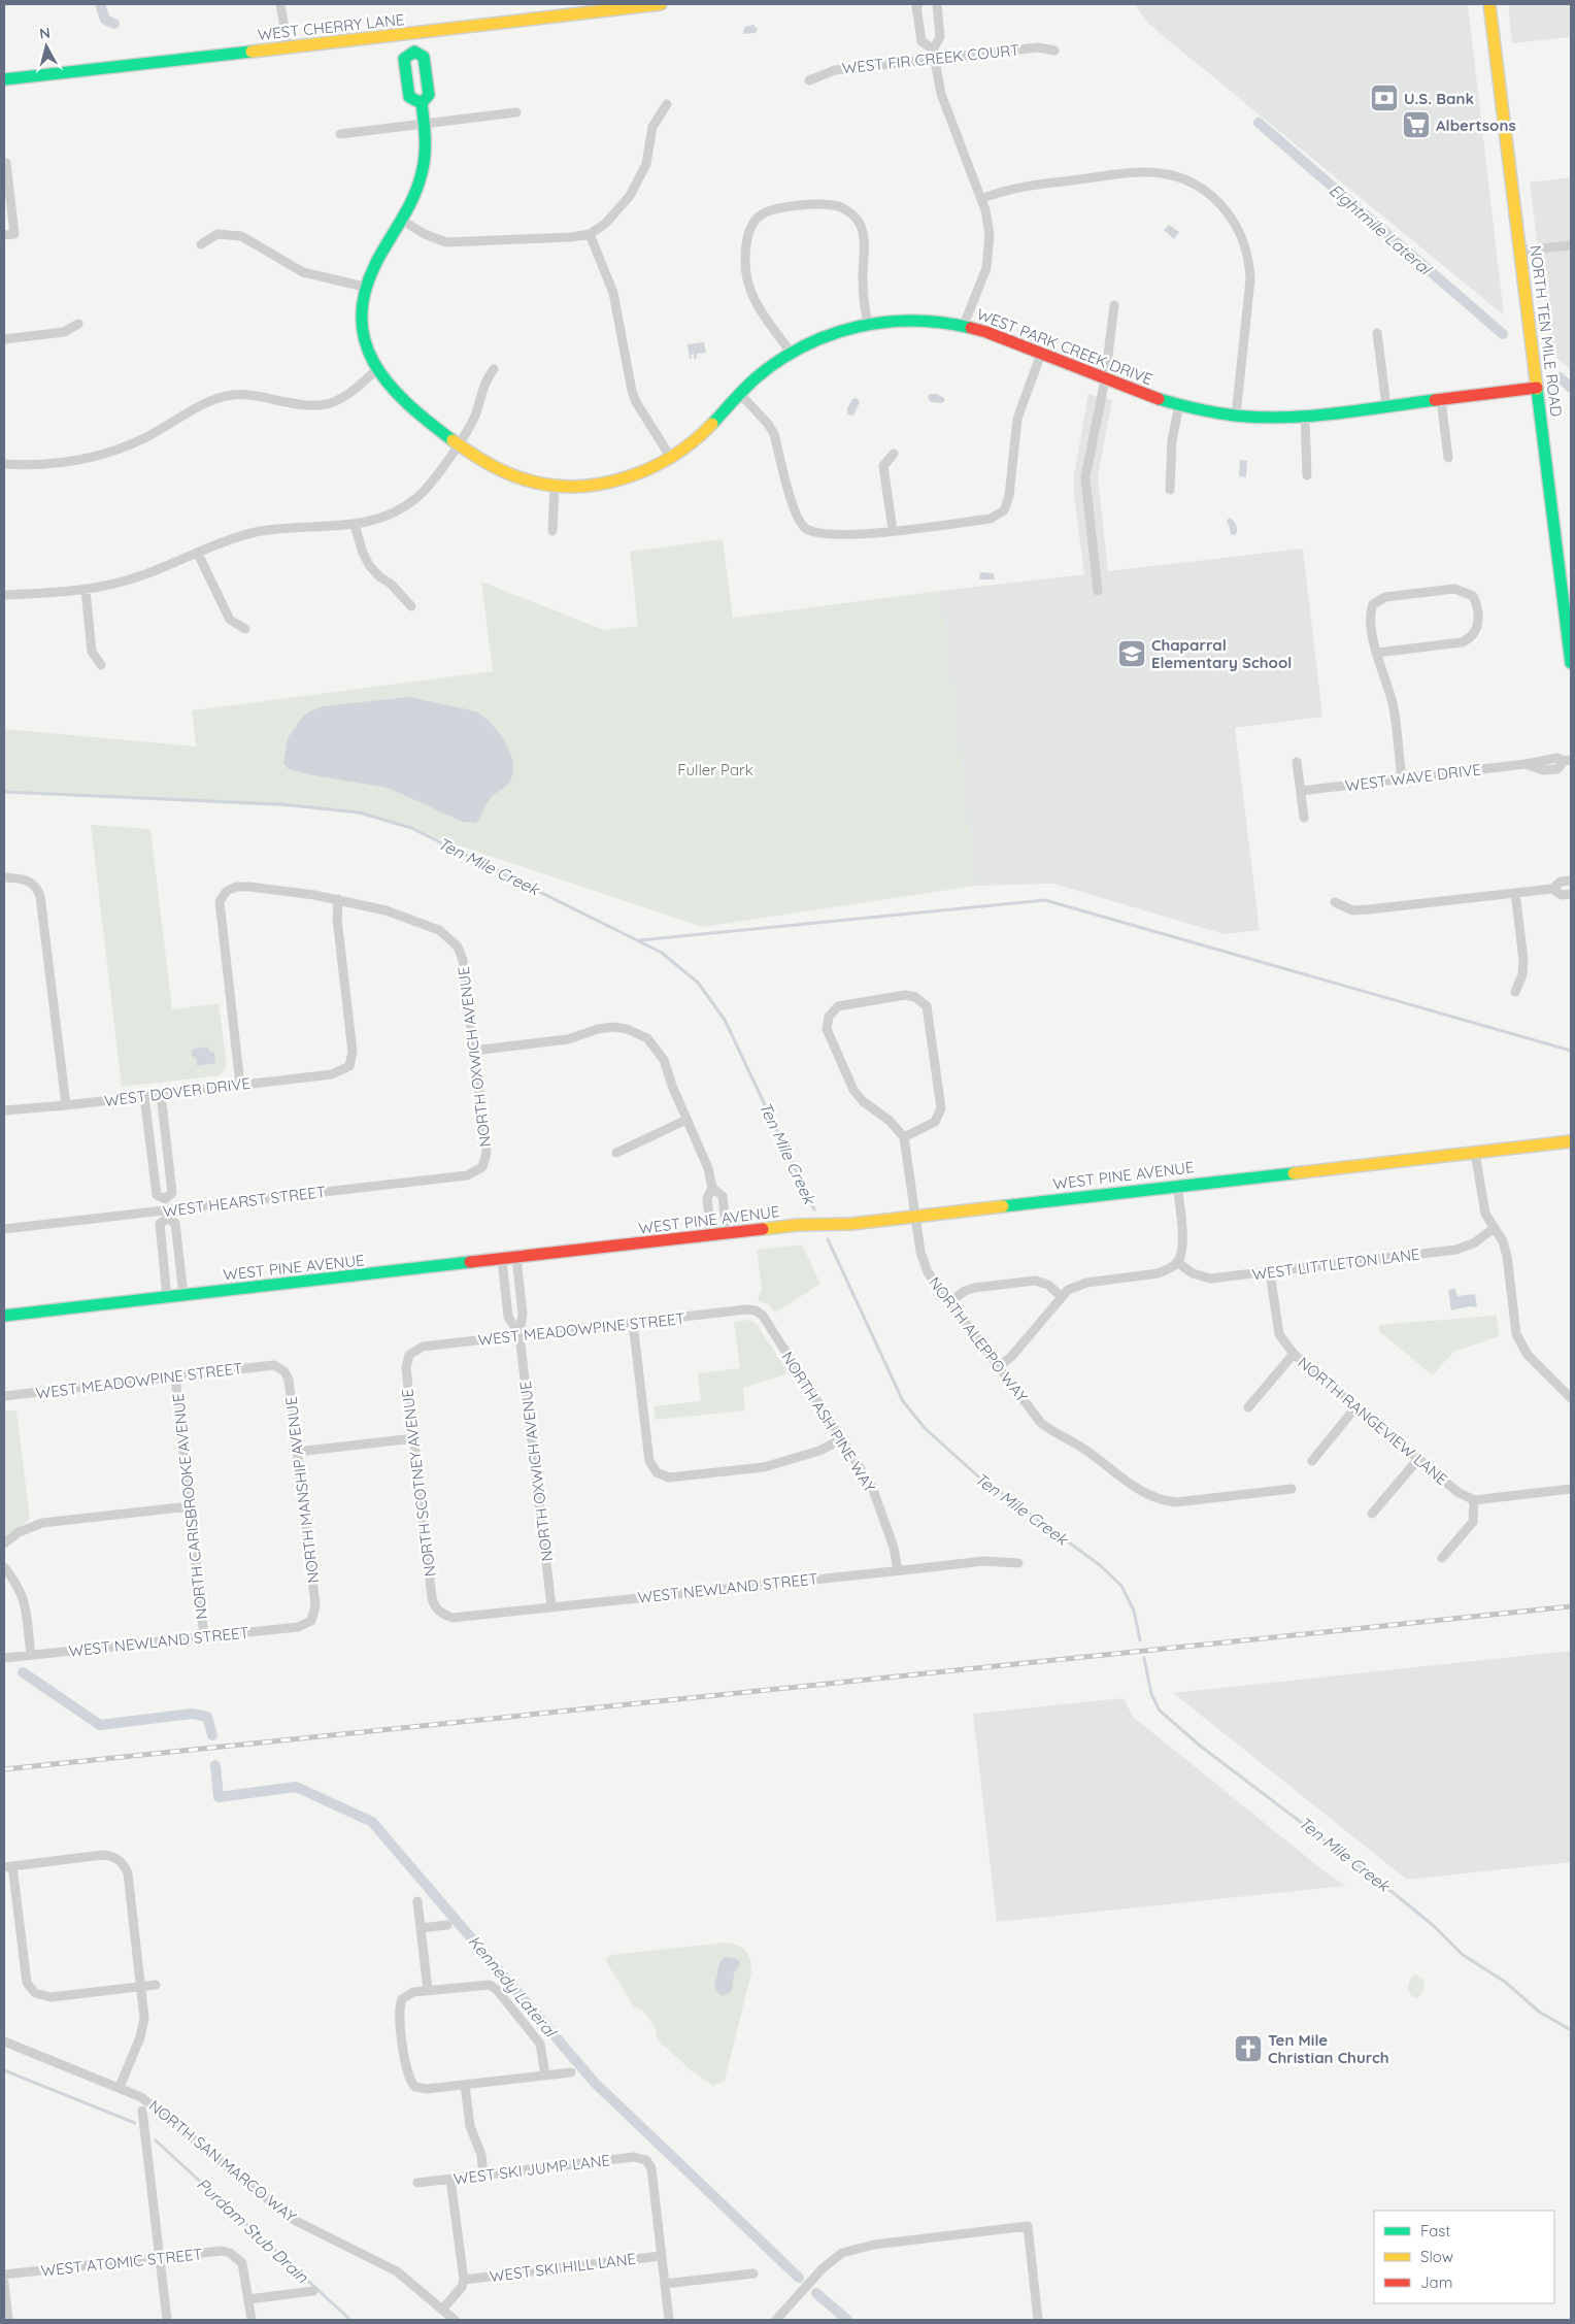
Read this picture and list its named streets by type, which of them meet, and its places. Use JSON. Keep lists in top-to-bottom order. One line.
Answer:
{"streets":{"street":["WEST CHERRY LANE","WEST FIR CREEK COURT","NORTH TEN MILE ROAD","WEST PARK CREEK DRIVE","WEST WAVE DRIVE","NORTH OXWICH AVENUE","WEST DOVER DRIVE","WEST PINE AVENUE","WEST HEARST STREET","WEST LITTLETON LANE","WEST MEADOWPINE STREET","NORTH ALEPPO WAY","NORTH RANGEVIEW LANE","NORTH ASH PINE WAY","NORTH SCOTNEY AVENUE","NORTH MANSHIP AVENUE","NORTH CARISBROOKE AVENUE","WEST NEWLAND STREET","NORTH SAN MARCO WAY","WEST SKI JUMP LANE","WEST ATOMIC STREET","WEST SKI HILL LANE"]},"crossings":[["WEST CHERRY LANE","WEST PARK CREEK DRIVE"],["NORTH TEN MILE ROAD","WEST PARK CREEK DRIVE"],["NORTH OXWICH AVENUE","WEST DOVER DRIVE"],["NORTH OXWICH AVENUE","WEST PINE AVENUE"],["NORTH OXWICH AVENUE","WEST HEARST STREET"],["NORTH OXWICH AVENUE","WEST MEADOWPINE STREET"],["NORTH OXWICH AVENUE","WEST NEWLAND STREET"],["WEST PINE AVENUE","NORTH ALEPPO WAY"],["WEST LITTLETON LANE","NORTH RANGEVIEW LANE"],["WEST MEADOWPINE STREET","NORTH ASH PINE WAY"],["WEST MEADOWPINE STREET","NORTH SCOTNEY AVENUE"],["WEST MEADOWPINE STREET","NORTH MANSHIP AVENUE"],["WEST MEADOWPINE STREET","NORTH CARISBROOKE AVENUE"],["NORTH ASH PINE WAY","WEST NEWLAND STREET"],["NORTH SCOTNEY AVENUE","WEST NEWLAND STREET"],["NORTH MANSHIP AVENUE","WEST NEWLAND STREET"],["NORTH CARISBROOKE AVENUE","WEST NEWLAND STREET"],["WEST SKI JUMP LANE","WEST SKI HILL LANE"]],"water":["Eightmile Lateral","Ten Mile Creek","Kennedy Lateral","Purdam Stub Drain"],"parks":["Fuller Park"],"places":{"bank":["U.S. Bank"],"supermarket":["Albertsons"],"school or university":["Chaparral Elementary School"],"church":["Ten Mile Christian Church"]},"legend":["Fast","Slow","Jam"],"north":"top"}
